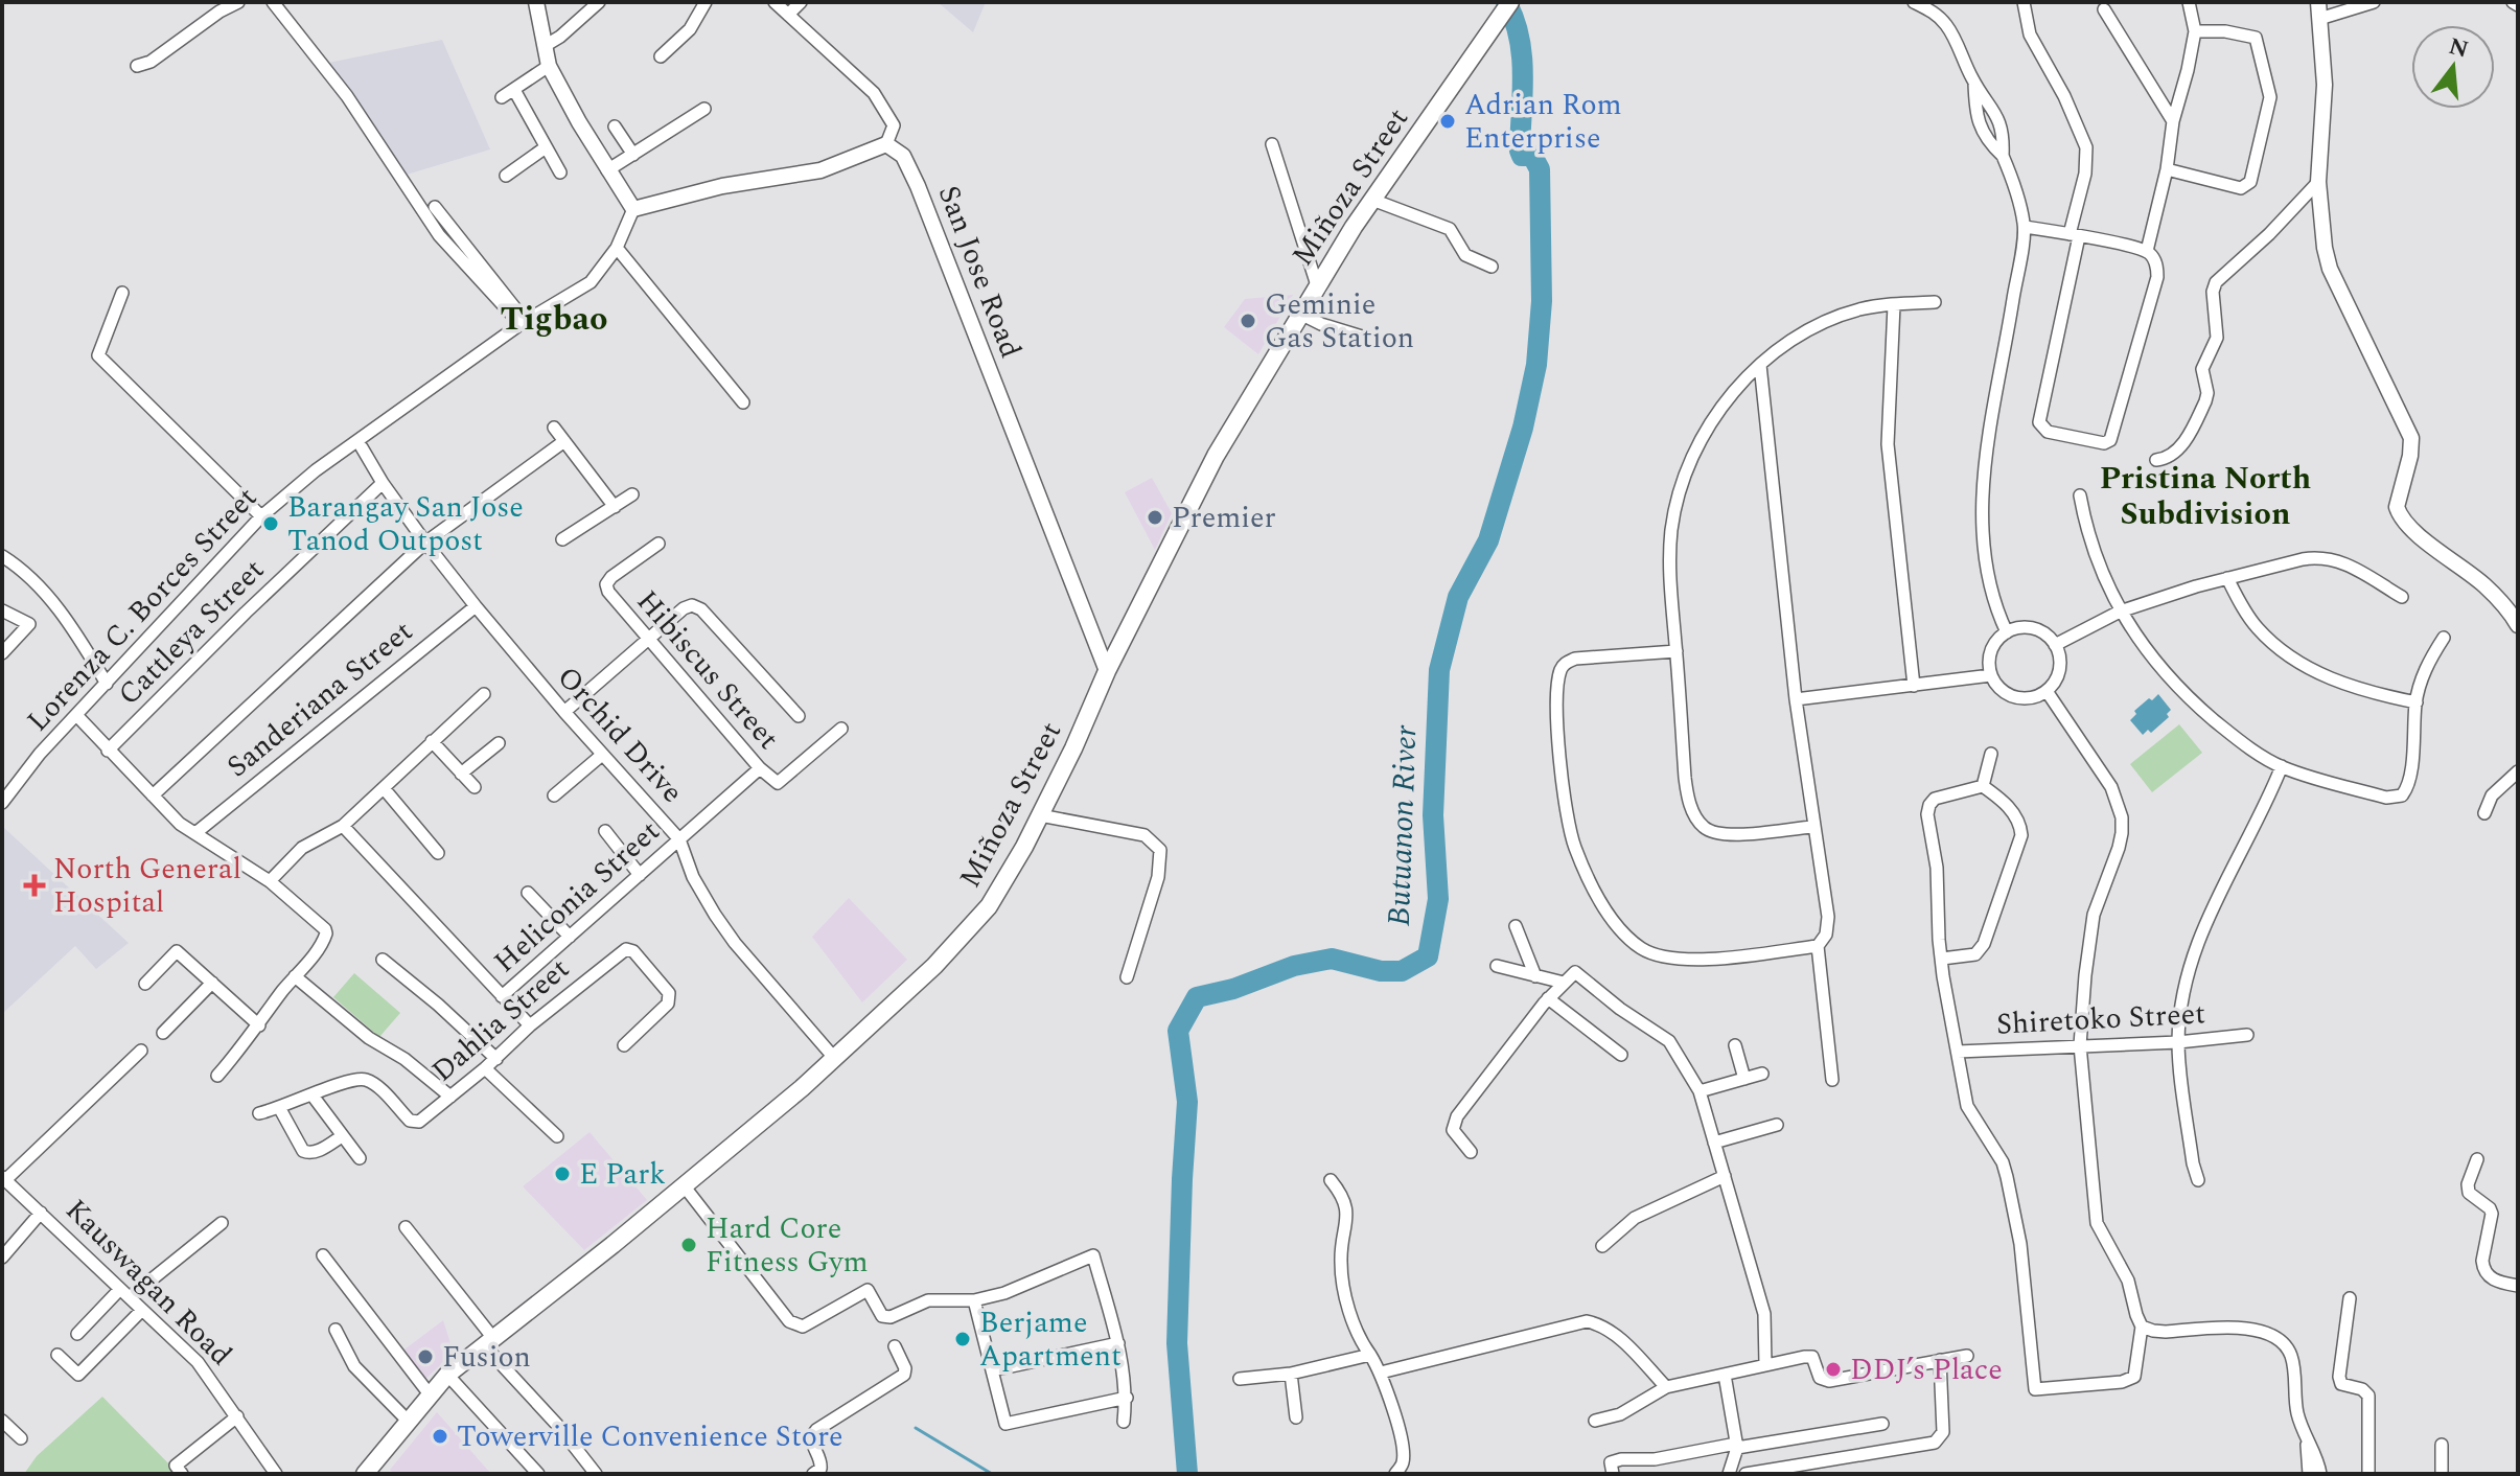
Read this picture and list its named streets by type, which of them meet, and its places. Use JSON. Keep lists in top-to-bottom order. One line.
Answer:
{"streets":{"main road":["Miñoza Street"],"street":["San Jose Road","Lorenza C. Borces Street","Cattleya Street","Hibiscus Street","Sanderiana Street","Orchid Drive","Heliconia Street","Shiretoko Street","Dahlia Street","Kauswagan Road"]},"crossings":[["Miñoza Street","San Jose Road"],["Miñoza Street","Orchid Drive"],["Cattleya Street","Orchid Drive"],["Hibiscus Street","Heliconia Street"],["Sanderiana Street","Orchid Drive"],["Orchid Drive","Heliconia Street"]],"districts":["Tigbao","Pristina North Subdivision"],"water":["Butuanon River"],"places":{"other":["Adrian Rom Enterprise","Geminie Gas Station","Premier","Barangay San Jose Tanod Outpost","E Park","Hard Core Fitness Gym","Berjame Apartment","Fusion","DDJ’s Place","Towerville Convenience Store"],"health":["North General Hospital"]},"north":"top"}
